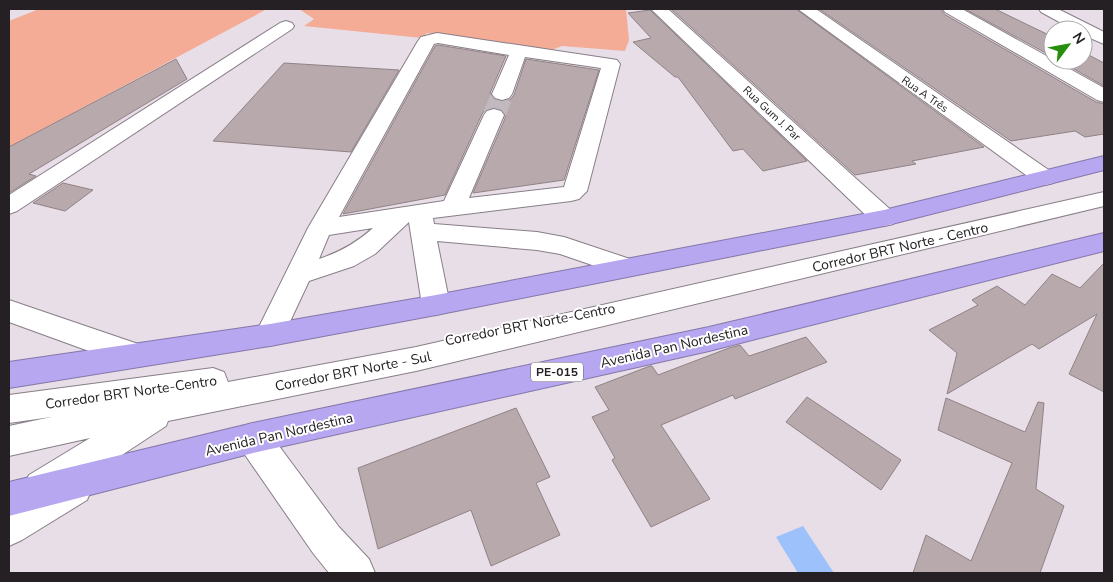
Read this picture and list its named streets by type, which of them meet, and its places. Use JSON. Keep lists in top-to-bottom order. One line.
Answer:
{"streets":{"highway":["Avenida Pan Nordestina","PE-015"],"street":["Rua A Três","Rua Gum J. Par","Corredor BRT Norte - Centro","Corredor BRT Norte-Centro","Corredor BRT Norte - Sul"]},"crossings":[["Corredor BRT Norte - Centro","Corredor BRT Norte-Centro"],["Corredor BRT Norte - Centro","Corredor BRT Norte - Sul"],["Corredor BRT Norte-Centro","Corredor BRT Norte - Sul"]],"north":"top right"}
